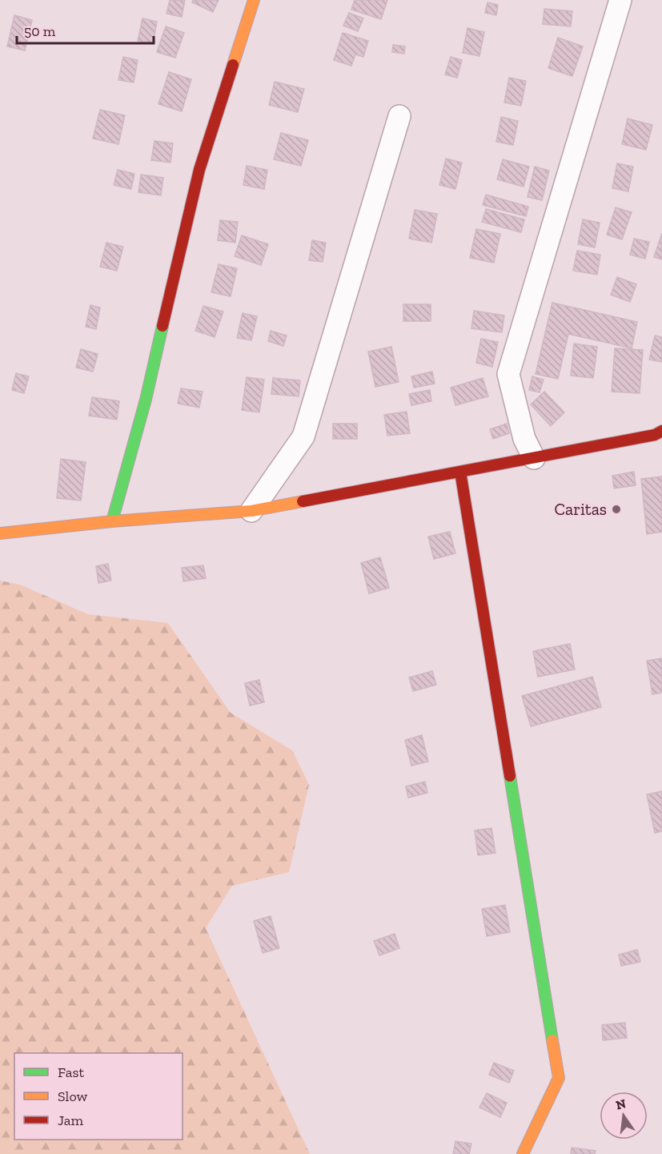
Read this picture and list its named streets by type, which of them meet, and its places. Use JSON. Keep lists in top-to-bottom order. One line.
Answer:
{"places":["Caritas"],"legend":["Fast","Slow","Jam"],"scale_bar":"50 m","north":"top"}
